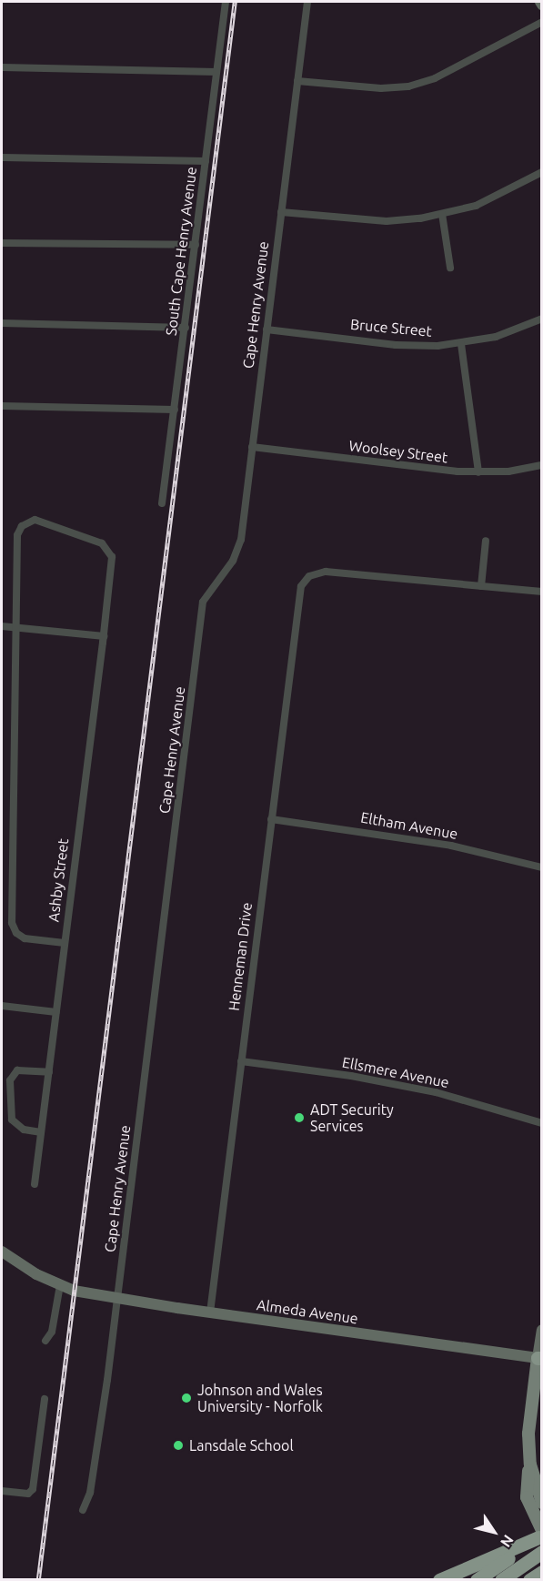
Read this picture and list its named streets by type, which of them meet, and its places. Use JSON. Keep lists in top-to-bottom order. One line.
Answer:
{"streets":{"street":["South Cape Henry Avenue","Cape Henry Avenue","Bruce Street","Woolsey Street","Eltham Avenue","Ashby Street","Henneman Drive","Ellsmere Avenue","Almeda Avenue"]},"crossings":[["Cape Henry Avenue","Bruce Street"],["Cape Henry Avenue","Woolsey Street"],["Cape Henry Avenue","Almeda Avenue"],["Eltham Avenue","Henneman Drive"],["Henneman Drive","Ellsmere Avenue"],["Henneman Drive","Almeda Avenue"]],"places":["ADT Security Services","Johnson and Wales University - Norfolk","Lansdale School"],"north":"bottom right"}
